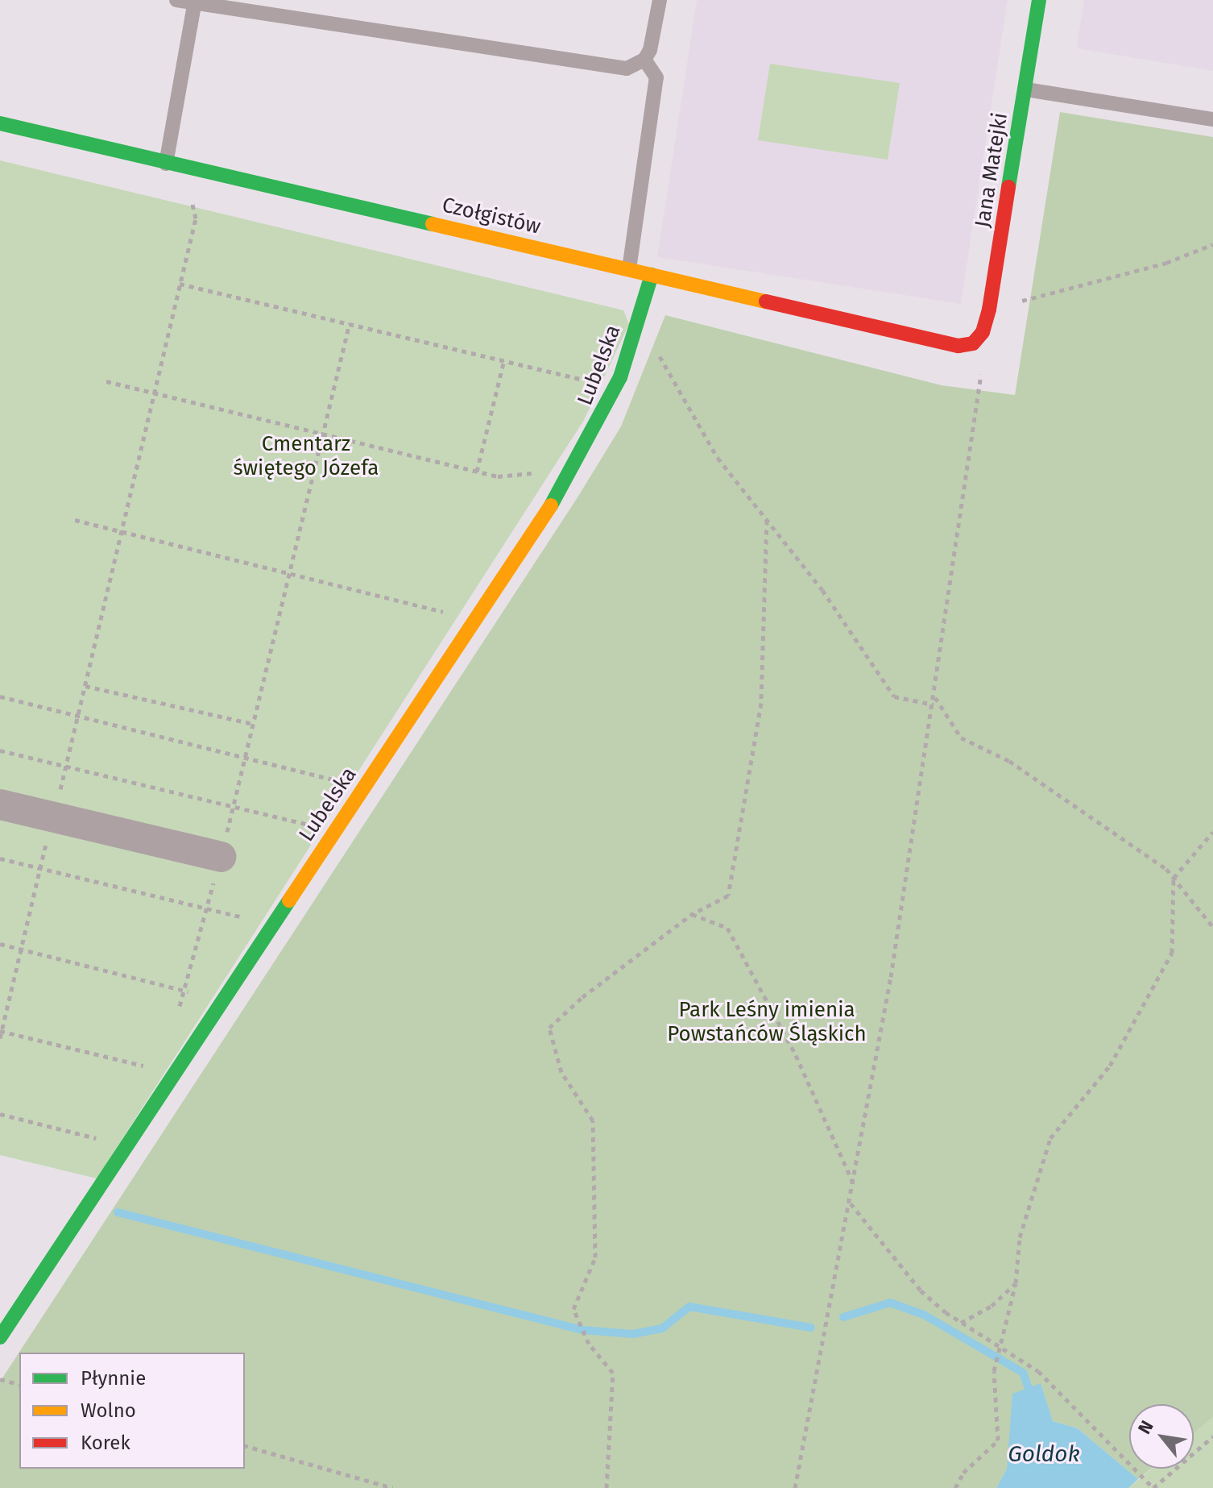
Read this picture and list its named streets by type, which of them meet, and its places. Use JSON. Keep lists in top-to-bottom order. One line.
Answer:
{"streets":{"street":["Jana Matejki","Czołgistów","Lubelska"]},"crossings":[["Jana Matejki","Czołgistów"],["Czołgistów","Lubelska"]],"water":["Goldok"],"parks":["Cmentarz świętego Józefa","Park Leśny imienia Powstańców Śląskich"],"legend":["Płynnie","Wolno","Korek"],"north":"top left"}
